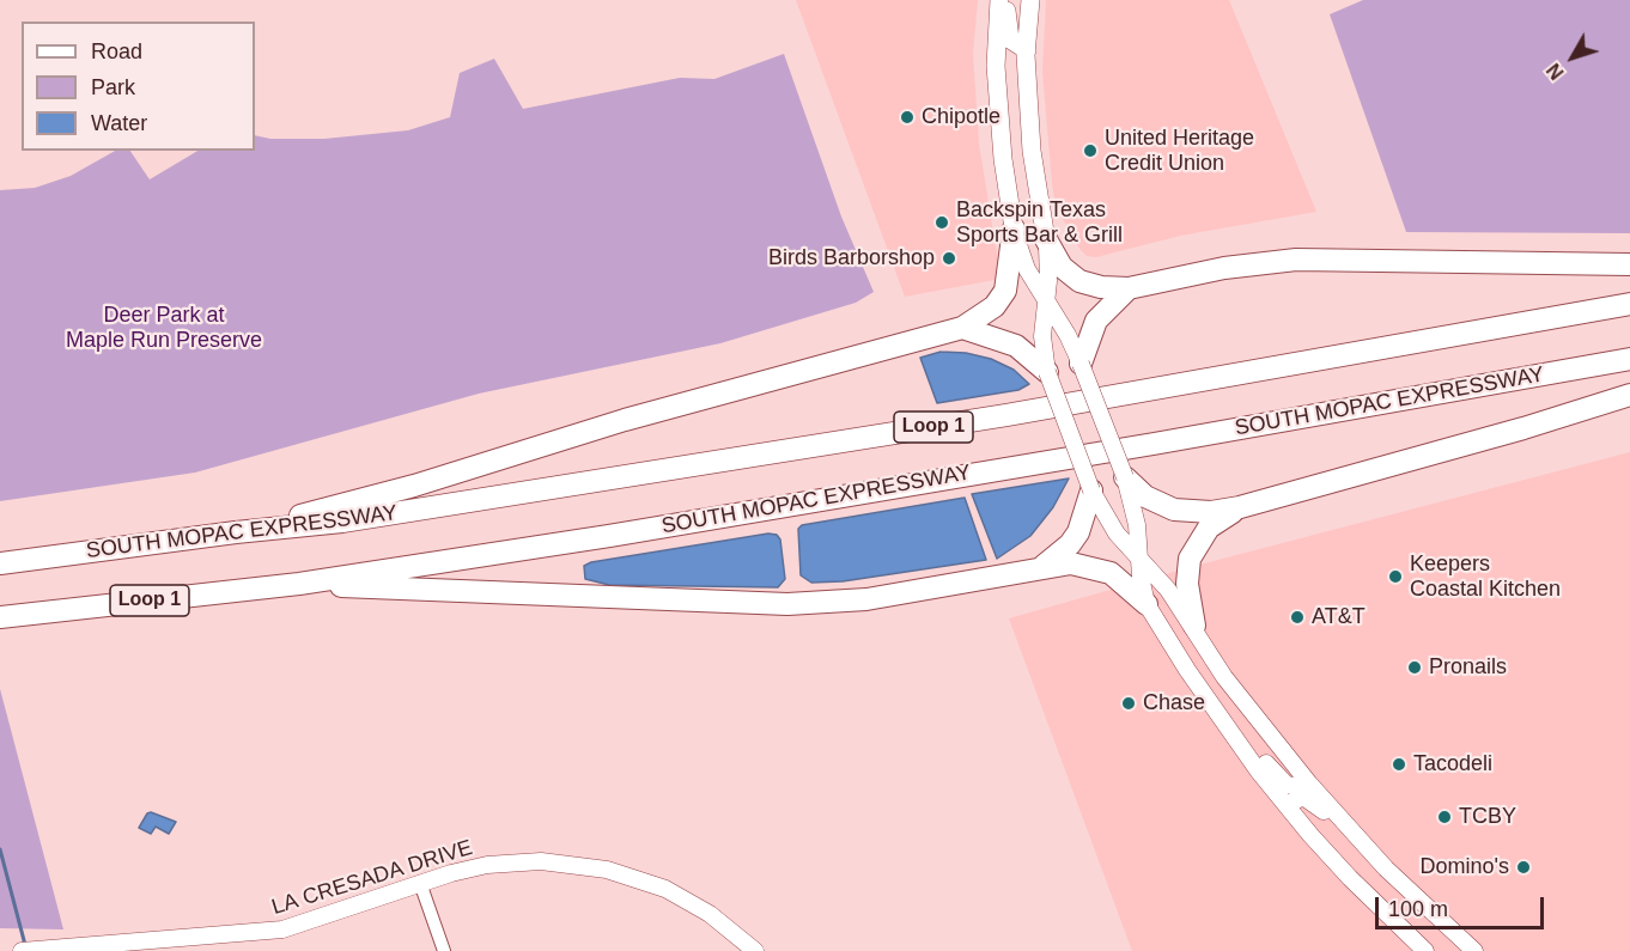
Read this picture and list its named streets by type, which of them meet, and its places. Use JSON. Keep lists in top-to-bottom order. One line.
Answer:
{"streets":{"highway":["SOUTH MOPAC EXPRESSWAY","Loop 1"],"main road":["LA CRESADA DRIVE"]},"parks":["Deer Park at Maple Run Preserve"],"places":["Chipotle","United Heritage Credit Union","Backspin Texas Sports Bar & Grill","Birds Barborshop","Keepers Coastal Kitchen","AT&T","Pronails","Chase","Tacodeli","TCBY","Domino's"],"legend":["Road","Park","Water"],"scale_bar":"100 m","north":"bottom left"}
